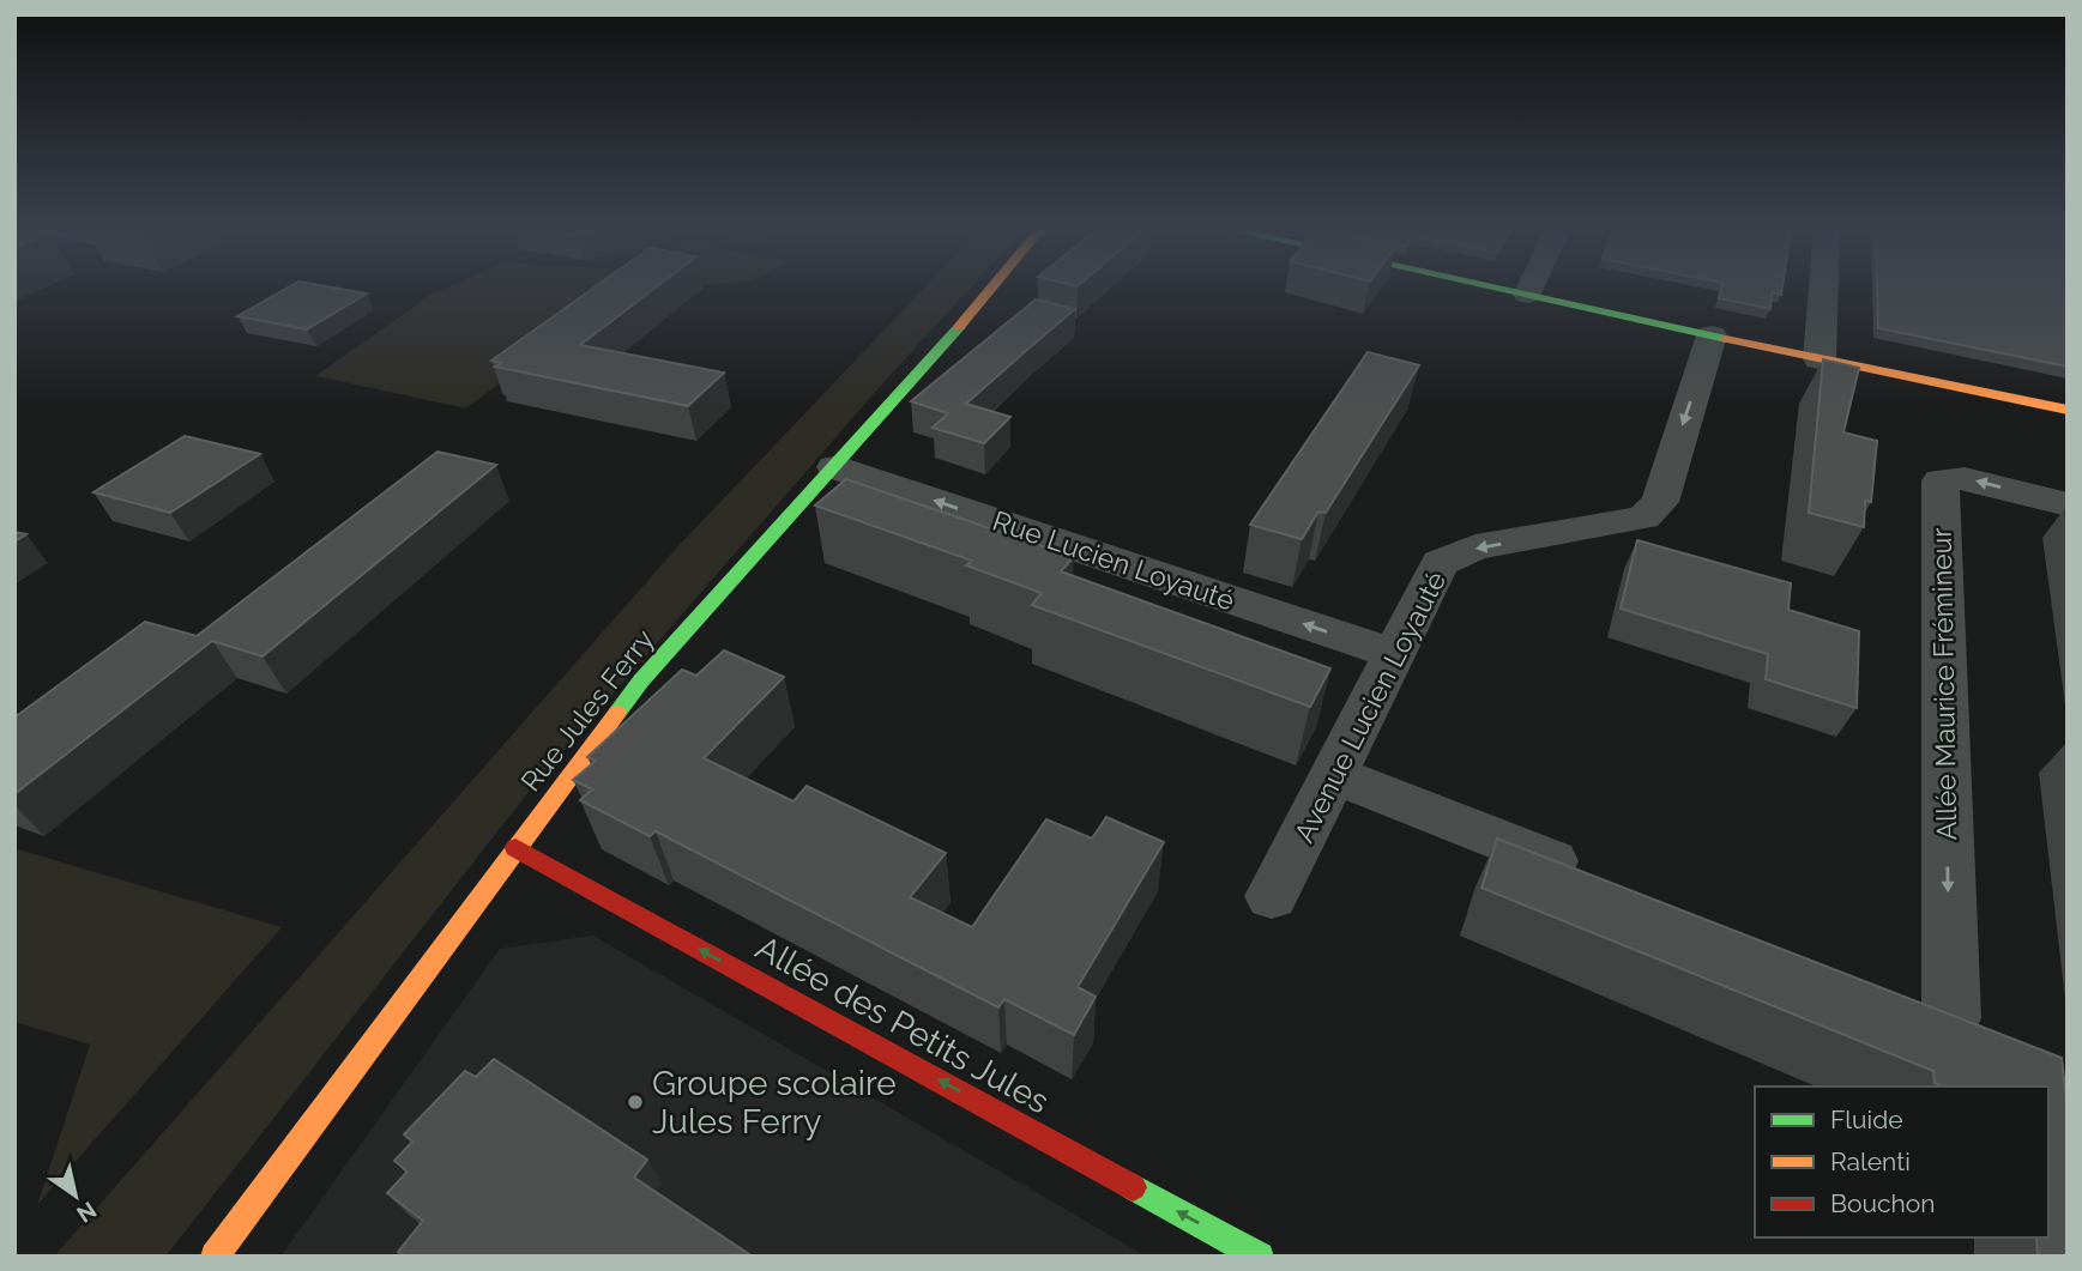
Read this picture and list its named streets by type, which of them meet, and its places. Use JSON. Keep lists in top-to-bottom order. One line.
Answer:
{"streets":{"street":["Rue Lucien Loyauté","Allée Maurice Frémineur","Avenue Lucien Loyauté","Rue Jules Ferry","Allée des Petits Jules"]},"crossings":[["Rue Lucien Loyauté","Avenue Lucien Loyauté"],["Rue Lucien Loyauté","Rue Jules Ferry"],["Rue Jules Ferry","Allée des Petits Jules"]],"one_way":["Rue Lucien Loyauté","Avenue Lucien Loyauté","Allée des Petits Jules"],"places":["Groupe scolaire Jules Ferry"],"legend":["Fluide","Ralenti","Bouchon"],"north":"bottom right"}
